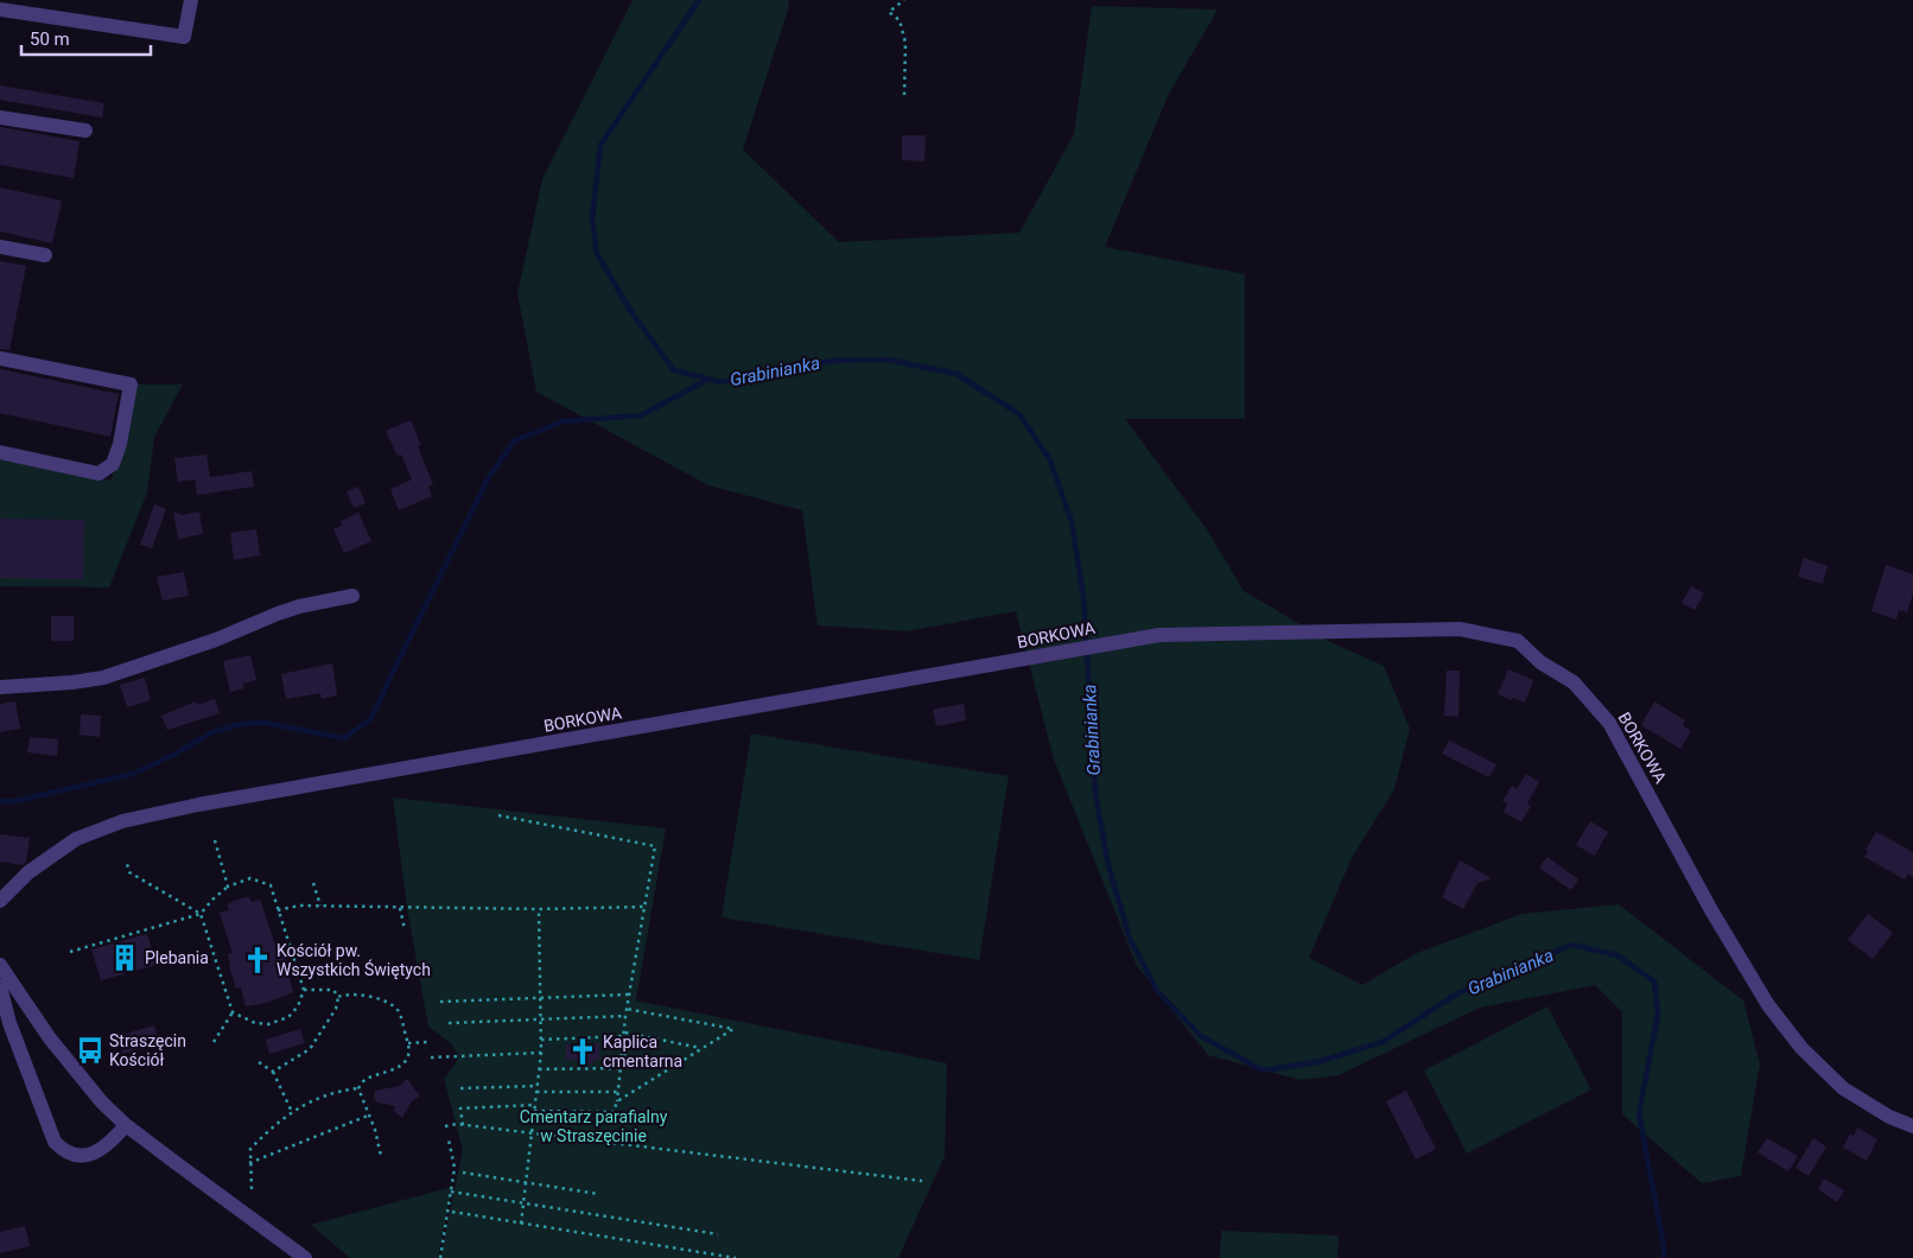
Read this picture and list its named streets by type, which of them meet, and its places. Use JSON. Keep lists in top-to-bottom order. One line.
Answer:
{"streets":{"street":["BORKOWA"]},"water":["Grabinianka"],"parks":["Cmentarz parafialny w Straszęcinie"],"places":{"building":["Plebania"],"church":["Kościół pw. Wszystkich Świętych","Kaplica cmentarna"],"bus stop":["Straszęcin Kościół"]},"scale_bar":"50 m"}
